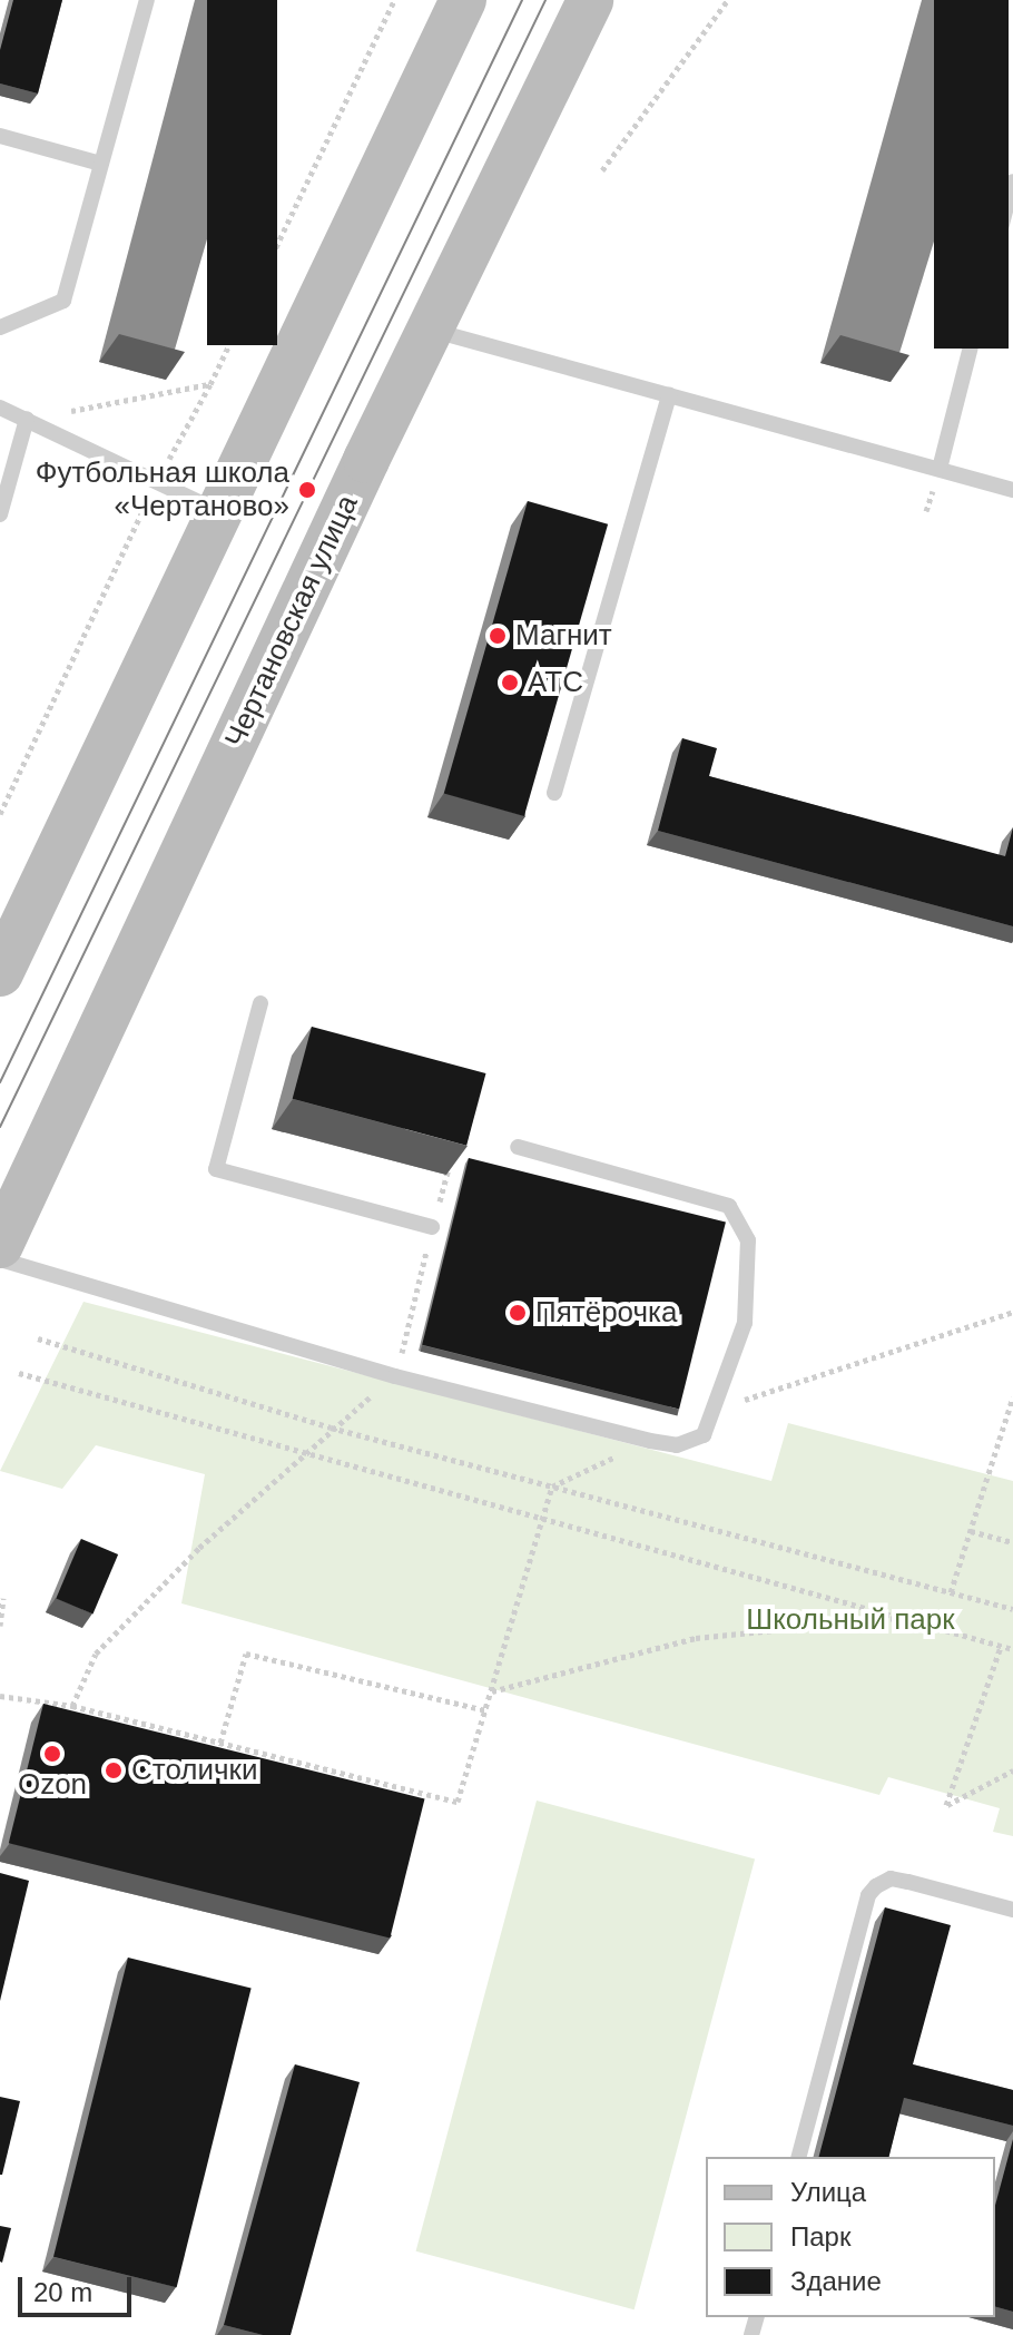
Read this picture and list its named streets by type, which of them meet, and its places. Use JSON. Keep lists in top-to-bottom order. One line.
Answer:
{"streets":{"main road":["Чертановская улица"]},"parks":["Школьный парк"],"places":["Футбольная школа «Чертаново»","Магнит","АТС","Пятёрочка","Ozon","Столички"],"legend":["Улица","Парк","Здание"],"scale_bar":"20 m"}
